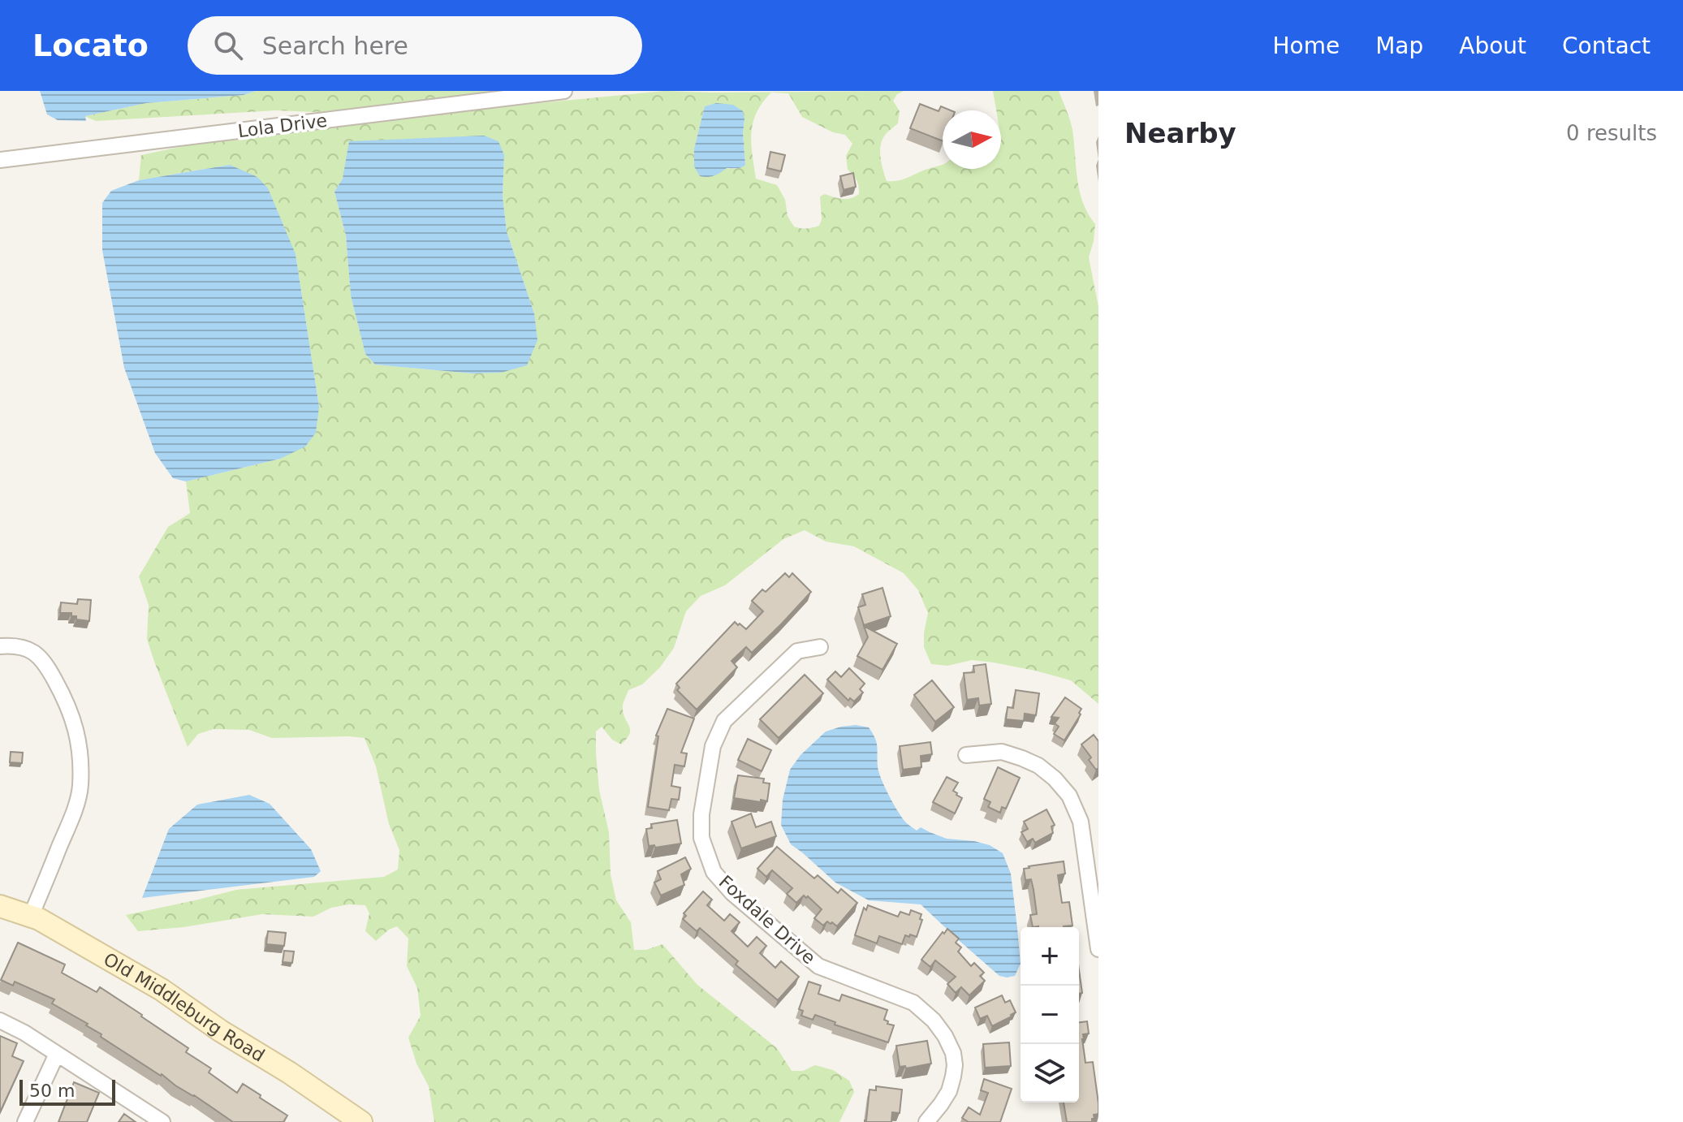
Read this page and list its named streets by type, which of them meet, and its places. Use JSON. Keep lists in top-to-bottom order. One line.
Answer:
{"streets":{"main road":["Old Middleburg Road"],"street":["Lola Drive","Foxdale Drive"]},"scale_bar":"50 m","north":"right","page":{"header":"Locato","search":"Search here","nav":["Home","Map","About","Contact"],"heading":["Nearby","0 results"],"map_buttons":["+","−"],"scale":"50 m"}}
